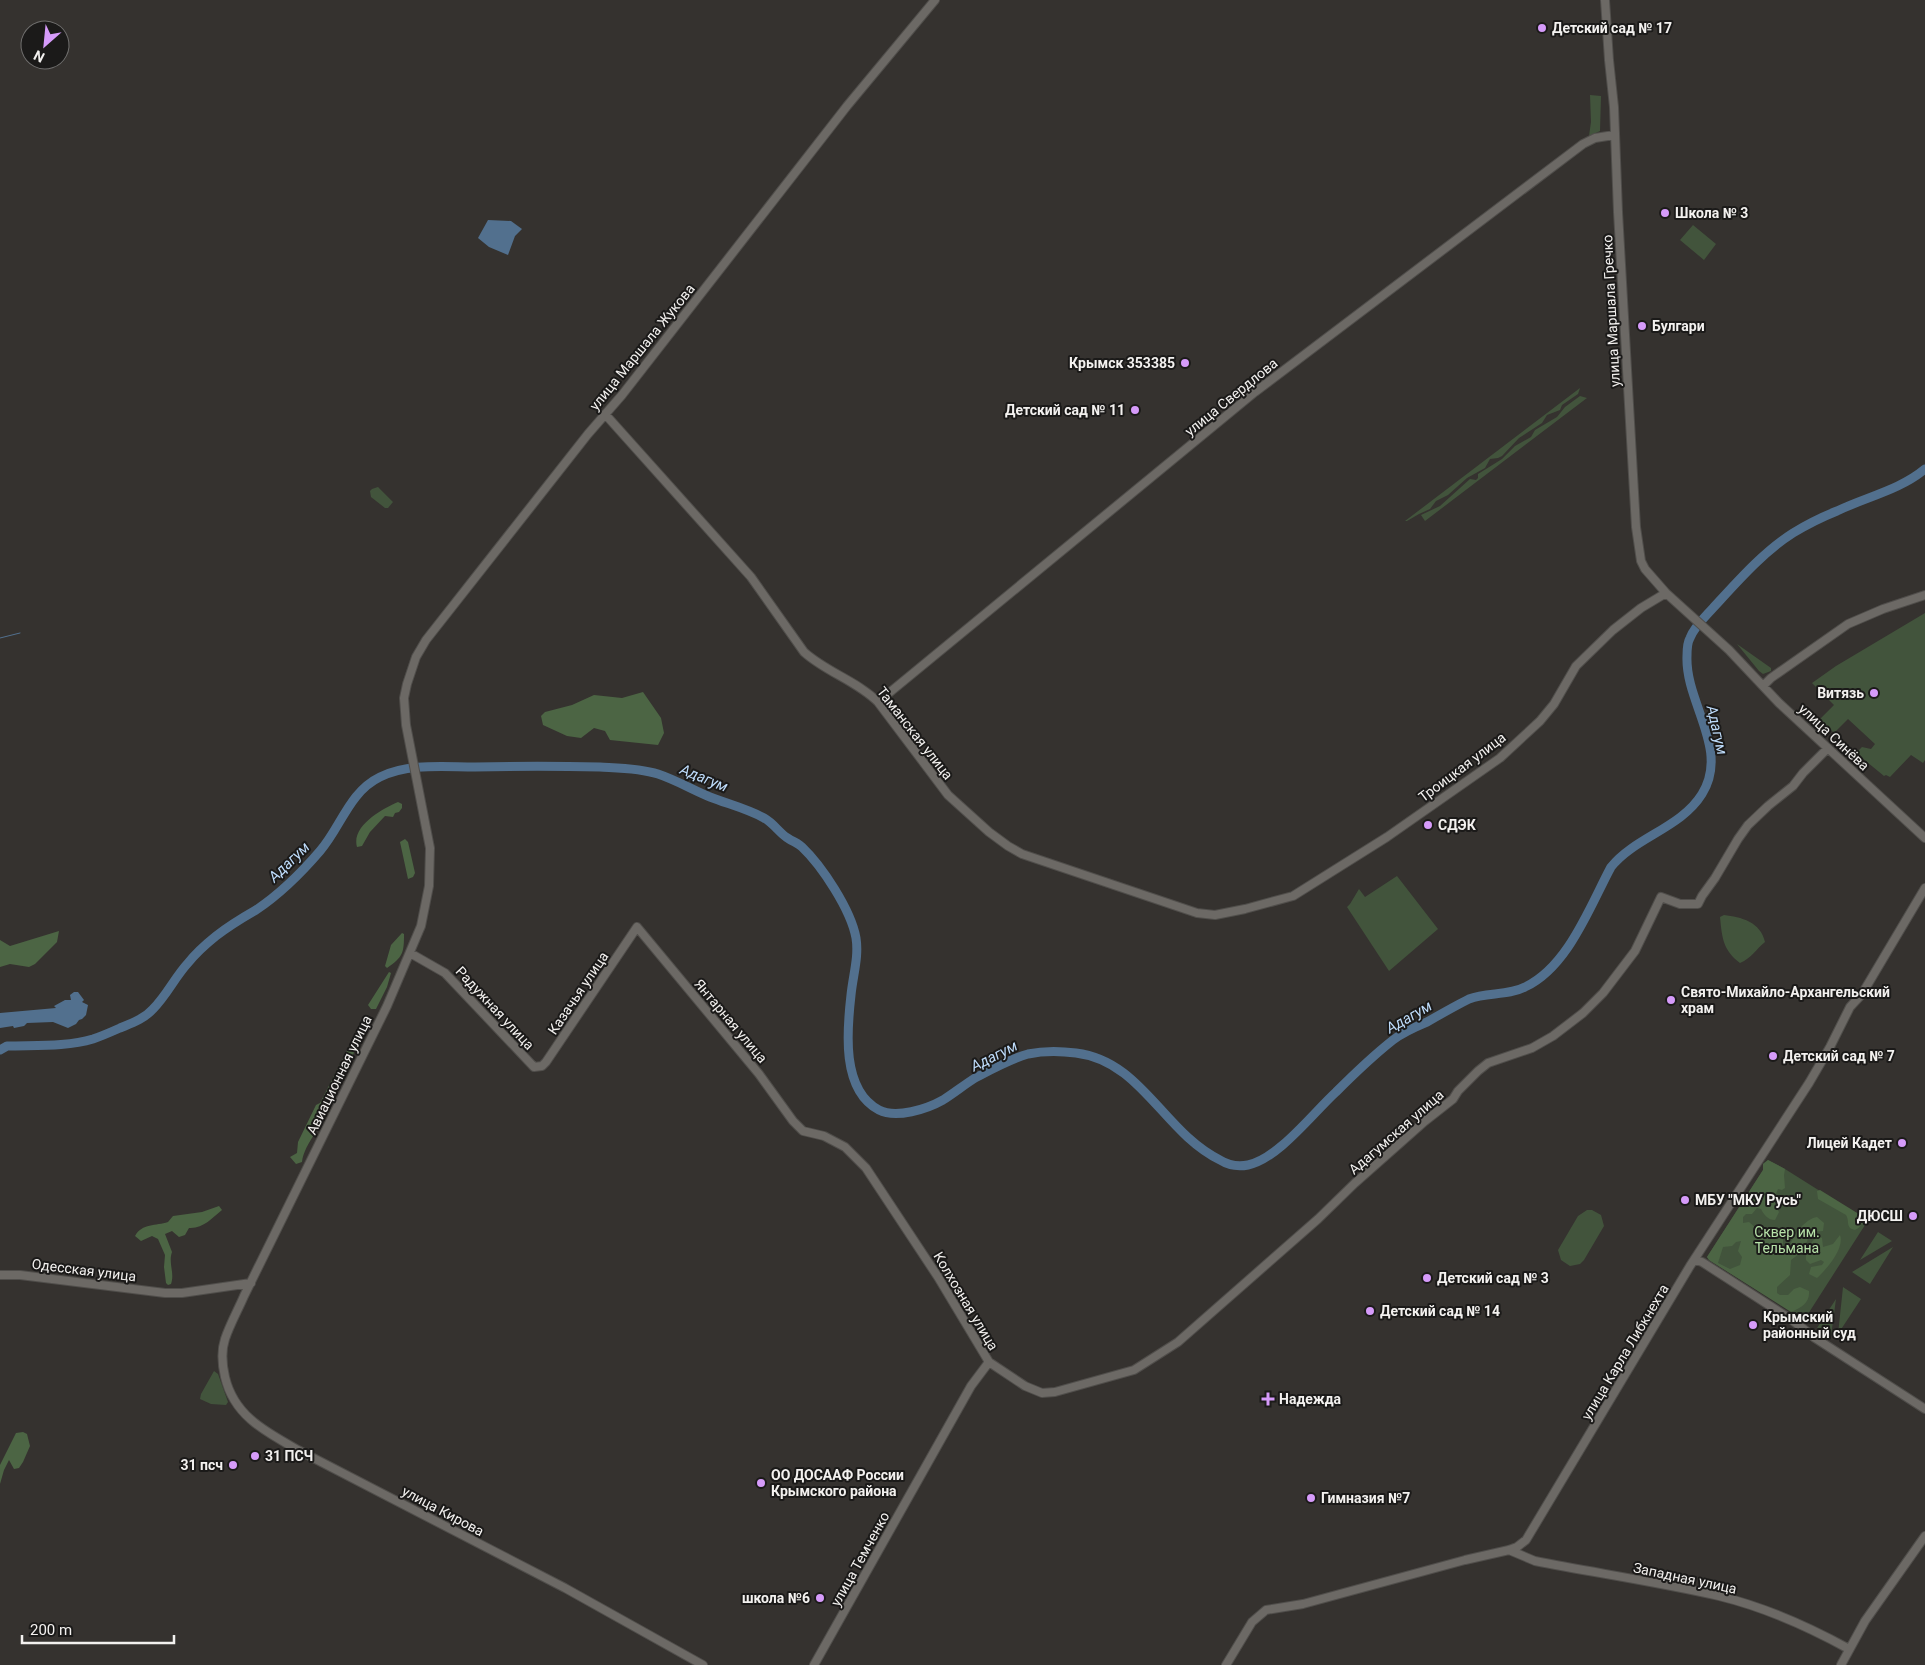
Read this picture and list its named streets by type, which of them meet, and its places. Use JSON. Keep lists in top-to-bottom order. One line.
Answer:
{"streets":{"main road":["улица Маршала Гречко","улица Маршала Жукова","улица Свердлова","Таманская улица","улица Синёва","Троицкая улица","Казачья улица","Радужная улица","Янтарная улица","Авиационная улица","Адагумская улица","Одесская улица","Колхозная улица","улица Карла Либкнехта","улица Кирова","улица Темченко","Западная улица"]},"crossings":[["улица Маршала Гречко","улица Свердлова"],["улица Маршала Гречко","улица Синёва"],["улица Маршала Гречко","Троицкая улица"],["улица Маршала Жукова","Таманская улица"],["улица Маршала Жукова","Авиационная улица"],["улица Свердлова","Таманская улица"],["Таманская улица","Троицкая улица"],["улица Синёва","Адагумская улица"],["Казачья улица","Радужная улица"],["Казачья улица","Янтарная улица"],["Радужная улица","Авиационная улица"],["Янтарная улица","Колхозная улица"],["Авиационная улица","Одесская улица"],["Авиационная улица","улица Кирова"],["Адагумская улица","Колхозная улица"],["Колхозная улица","улица Темченко"],["улица Карла Либкнехта","Западная улица"]],"water":["Адагум"],"parks":["Сквер им. Тельмана"],"places":{"other":["Детский сад № 17","Школа № 3","Булгари","Крымск 353385","Детский сад № 11","Витязь","СДЭК","Свято-Михайло-Архангельский храм","Детский сад № 7","Лицей Кадет","МБУ \"МКУ Русь\"","ДЮСШ","Детский сад № 3","Детский сад № 14","Крымский районный суд","31 ПСЧ","31 псч","ОО ДОСААФ России Крымского района","Гимназия №7","школа №6"],"health":["Надежда"]},"scale_bar":"200 m","north":"bottom left"}
